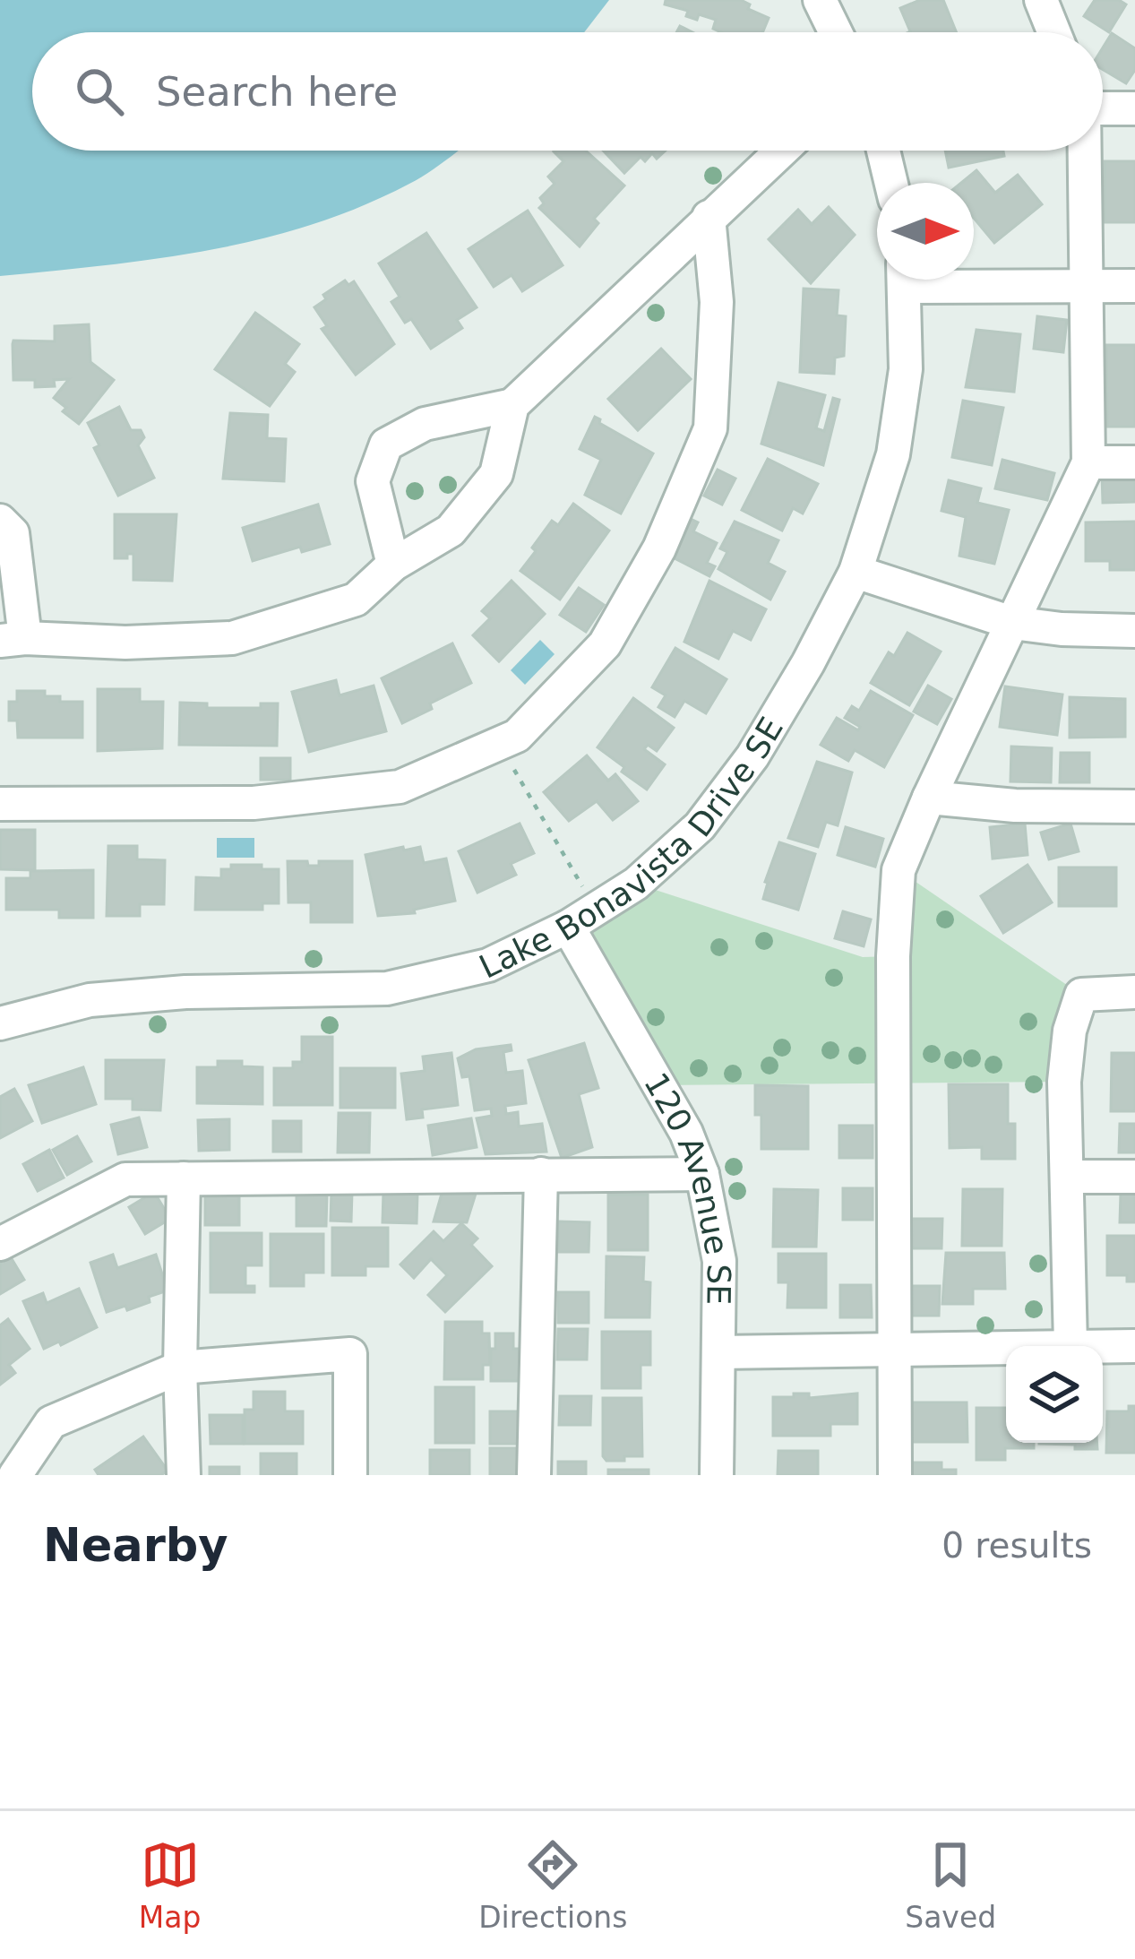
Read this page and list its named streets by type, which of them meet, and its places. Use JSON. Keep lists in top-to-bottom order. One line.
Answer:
{"streets":{"street":["Lake Bonavista Drive SE","120 Avenue SE"]},"crossings":[["Lake Bonavista Drive SE","120 Avenue SE"]],"north":"right","page":{"search":"Search here","heading":["Nearby","0 results"],"nav":["Map","Directions","Saved"]}}
